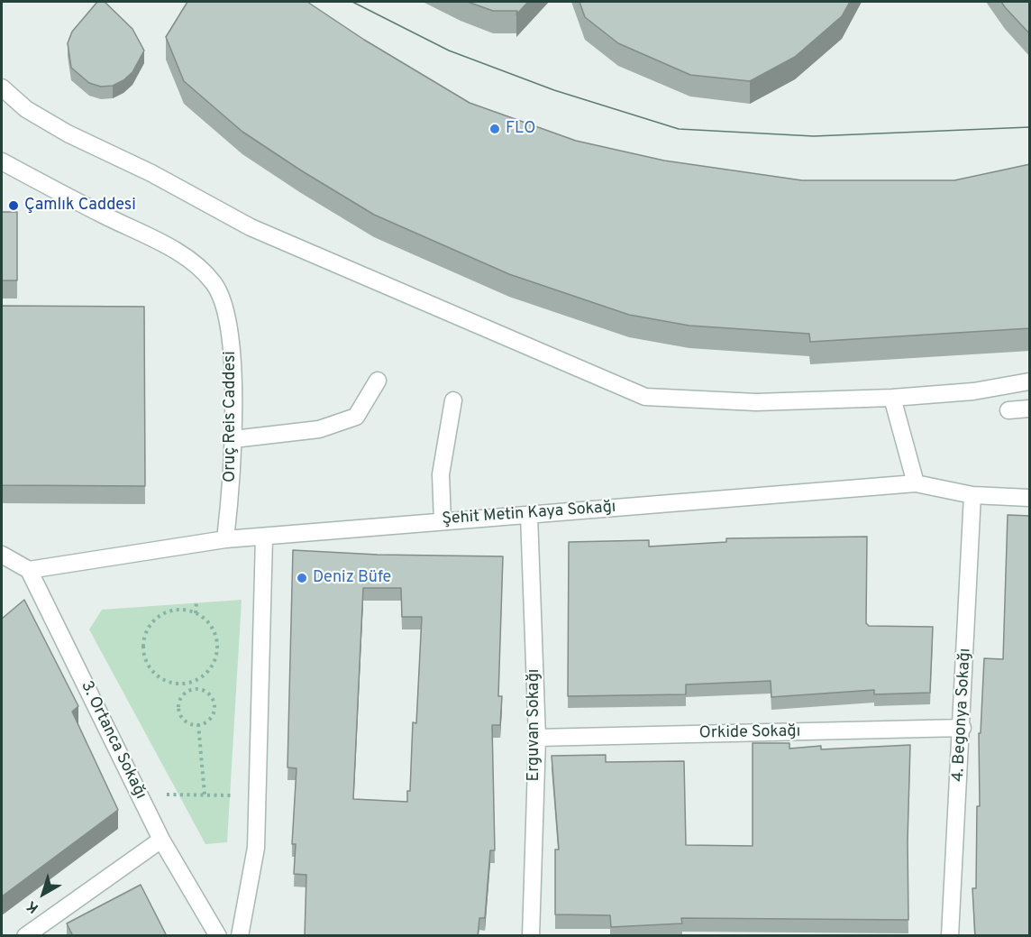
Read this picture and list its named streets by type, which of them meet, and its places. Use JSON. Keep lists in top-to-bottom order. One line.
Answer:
{"streets":{"street":["Oruç Reis Caddesi","Şehit Metin Kaya Sokağı","4. Begonya Sokağı","Erguvan Sokağı","Orkide Sokağı","3. Ortanca Sokağı"]},"crossings":[["Oruç Reis Caddesi","Şehit Metin Kaya Sokağı"],["Şehit Metin Kaya Sokağı","4. Begonya Sokağı"],["Şehit Metin Kaya Sokağı","Erguvan Sokağı"],["Şehit Metin Kaya Sokağı","3. Ortanca Sokağı"],["4. Begonya Sokağı","Orkide Sokağı"],["Erguvan Sokağı","Orkide Sokağı"]],"places":["FLO","Çamlık Caddesi","Deniz Büfe"],"north":"bottom left"}
